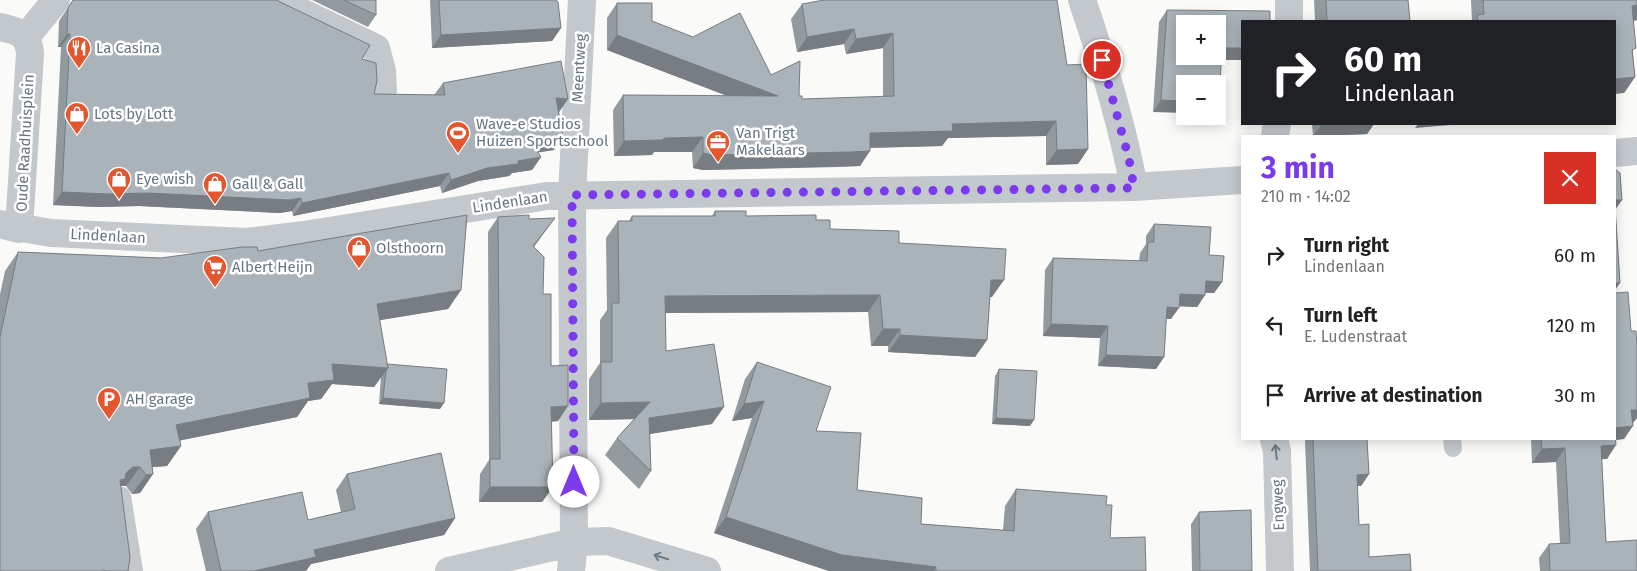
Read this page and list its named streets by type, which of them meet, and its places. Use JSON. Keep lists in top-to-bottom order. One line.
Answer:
{"streets":{"street":["Meentweg","Oude Raadhuisplein","Lindenlaan","Engweg"]},"crossings":[["Meentweg","Lindenlaan"],["Oude Raadhuisplein","Lindenlaan"]],"one_way":["Engweg"],"places":{"restaurant":["La Casina"],"shop":["Lots by Lott","Eye wish","Gall & Gall","Olsthoorn"],"sports":["Wave-e Studios Huizen Sportschool"],"office":["Van Trigt Makelaars"],"supermarket":["Albert Heijn"],"parking":["AH garage"]},"page":{"map_buttons":["+","−"],"turn":["60 m","Lindenlaan"],"heading":["3 min","210 m · 14:02"],"list":[{"name":"Turn right","note":"Lindenlaan","value":"60 m"},{"name":"Turn left","note":"E. Ludenstraat","value":"120 m"},{"name":"Arrive at destination","value":"30 m"}]}}
